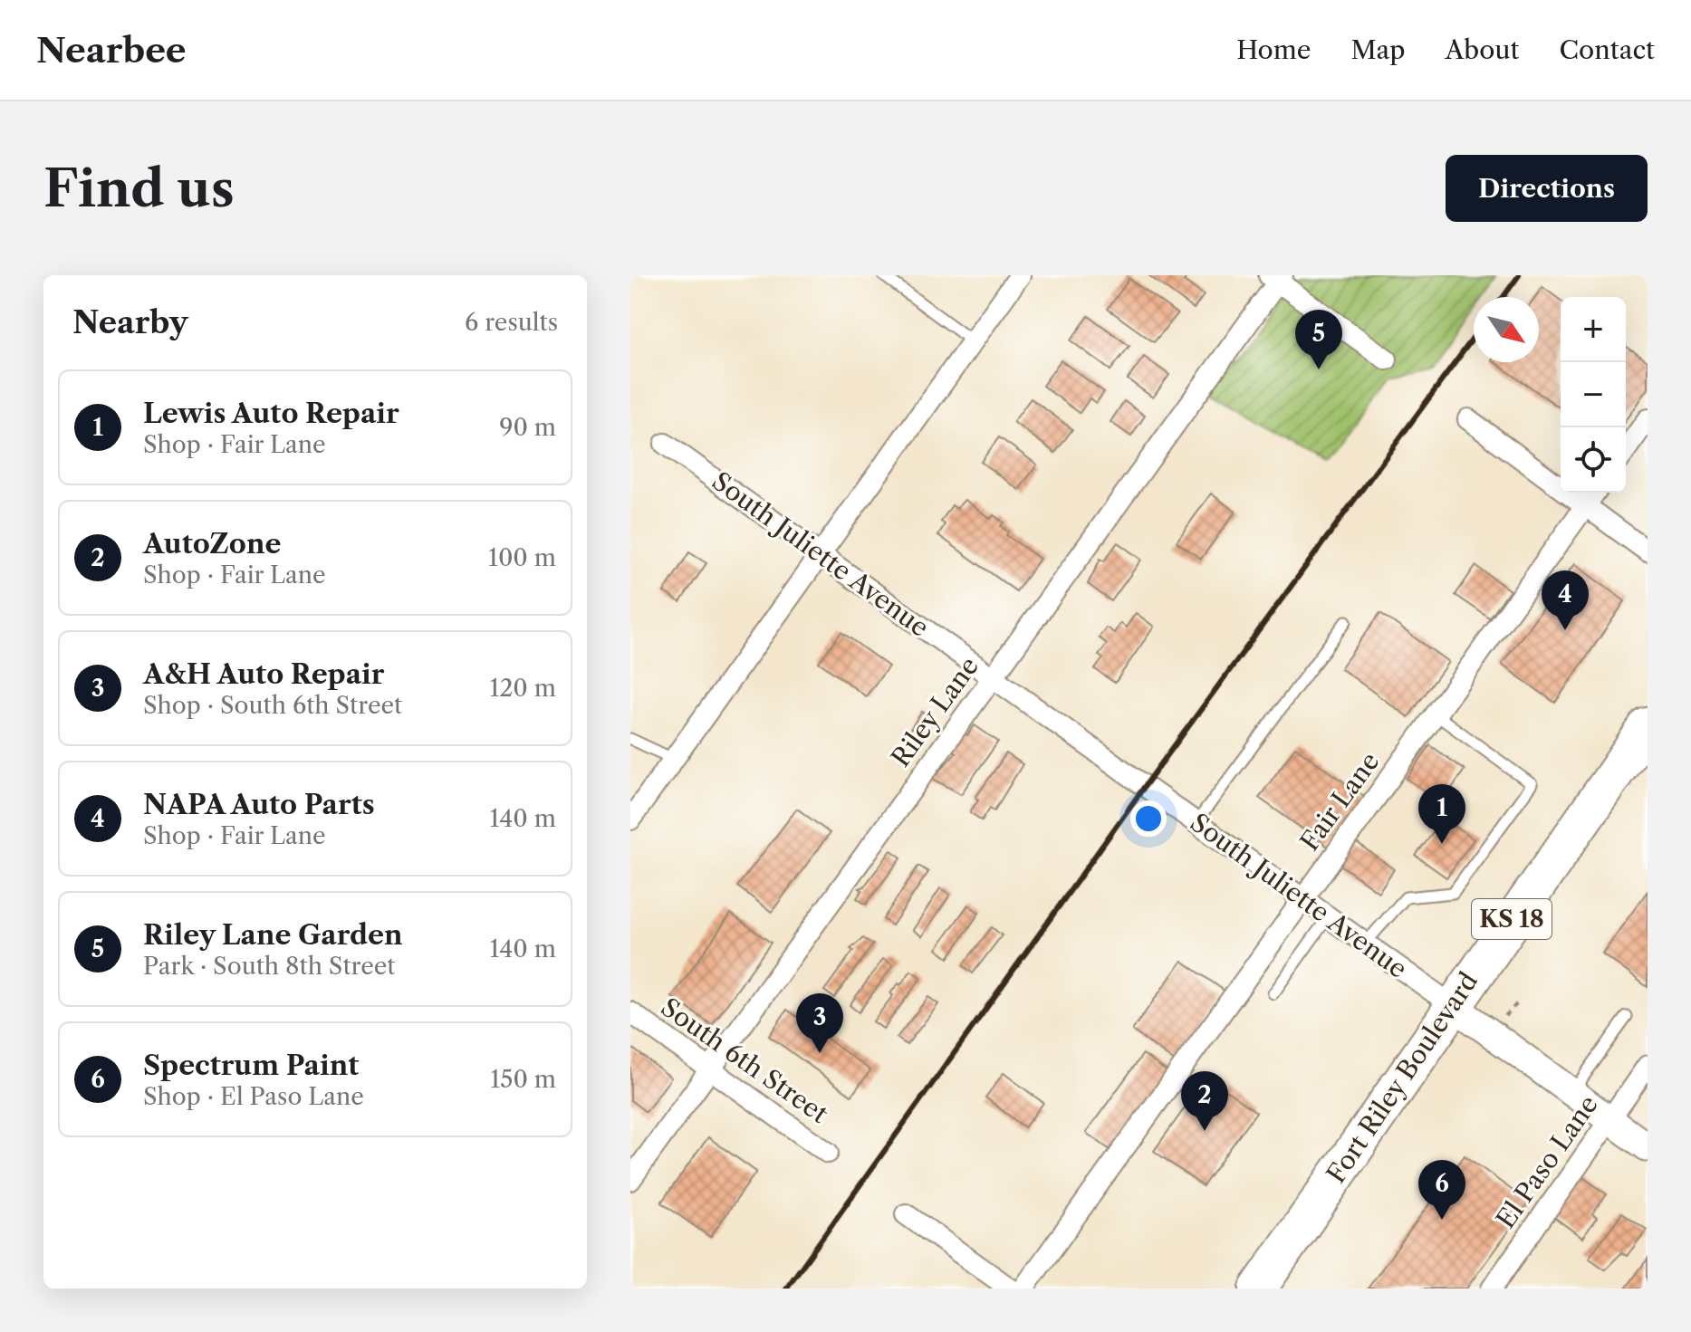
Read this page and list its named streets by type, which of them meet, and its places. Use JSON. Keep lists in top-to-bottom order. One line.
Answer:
{"streets":{"highway":["KS 18","Fort Riley Boulevard"],"street":["South Juliette Avenue","Riley Lane","Fair Lane","South 6th Street","El Paso Lane"]},"crossings":[["South Juliette Avenue","Riley Lane"],["South Juliette Avenue","Fair Lane"],["South Juliette Avenue","Fort Riley Boulevard"],["South Juliette Avenue","El Paso Lane"],["Riley Lane","South 6th Street"]],"north":"bottom right","page":{"header":"Nearbee","nav":["Home","Map","About","Contact"],"buttons":"Directions","title":"Find us","heading":["Nearby","6 results"],"map_buttons":["+","−"],"pins":["5","4","1","3","2","6"],"list":[{"mark":"1","name":"Lewis Auto Repair","note":"Shop · Fair Lane","value":"90 m"},{"mark":"2","name":"AutoZone","note":"Shop · Fair Lane","value":"100 m"},{"mark":"3","name":"A&H Auto Repair","note":"Shop · South 6th Street","value":"120 m"},{"mark":"4","name":"NAPA Auto Parts","note":"Shop · Fair Lane","value":"140 m"},{"mark":"5","name":"Riley Lane Garden","note":"Park · South 8th Street","value":"140 m"},{"mark":"6","name":"Spectrum Paint","note":"Shop · El Paso Lane","value":"150 m"}]}}
